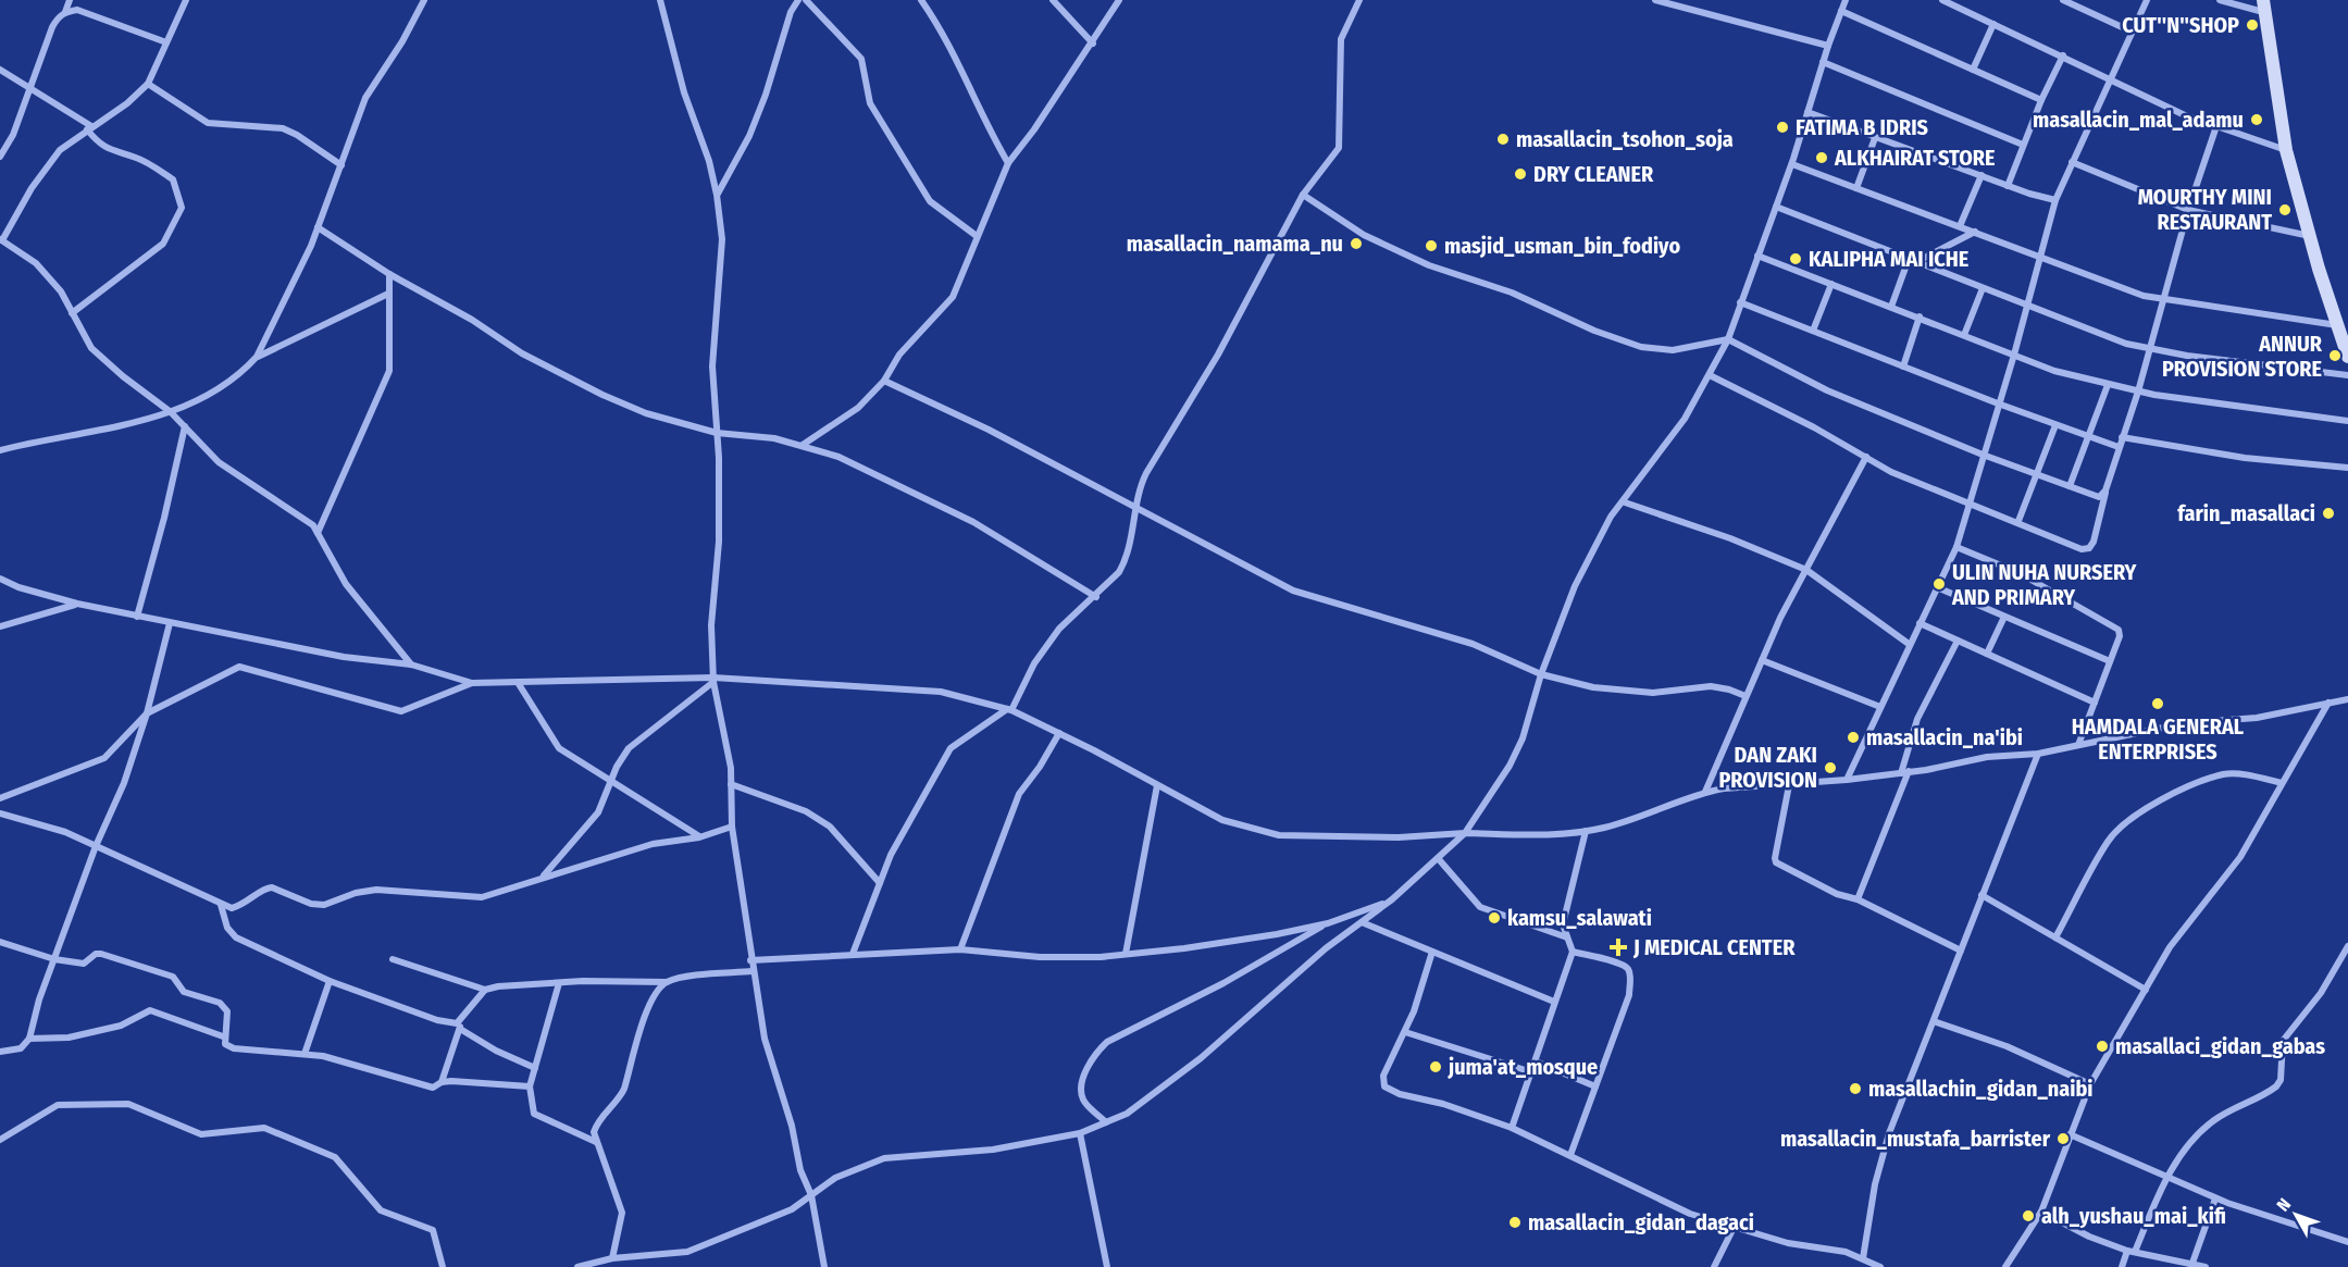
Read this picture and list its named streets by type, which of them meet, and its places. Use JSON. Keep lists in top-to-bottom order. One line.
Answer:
{"places":{"other":["CUT''N''SHOP","masallacin_mal_adamu","FATIMA B IDRIS","masallacin_tsohon_soja","ALKHAIRAT STORE","DRY CLEANER","MOURTHY MINI RESTAURANT","masallacin_namama_nu","masjid_usman_bin_fodiyo","KALIPHA MAI ICHE","ANNUR PROVISION STORE","farin_masallaci","ULIN NUHA NURSERY AND PRIMARY","HAMDALA GENERAL ENTERPRISES","masallacin_na'ibi","DAN ZAKI PROVISION","kamsu_salawati","masallaci_gidan_gabas","juma'at_mosque","masallachin_gidan_naibi","masallacin_mustafa_barrister","alh_yushau_mai_kifi","masallacin_gidan_dagaci"],"health":["J MEDICAL CENTER"]},"north":"top left"}
